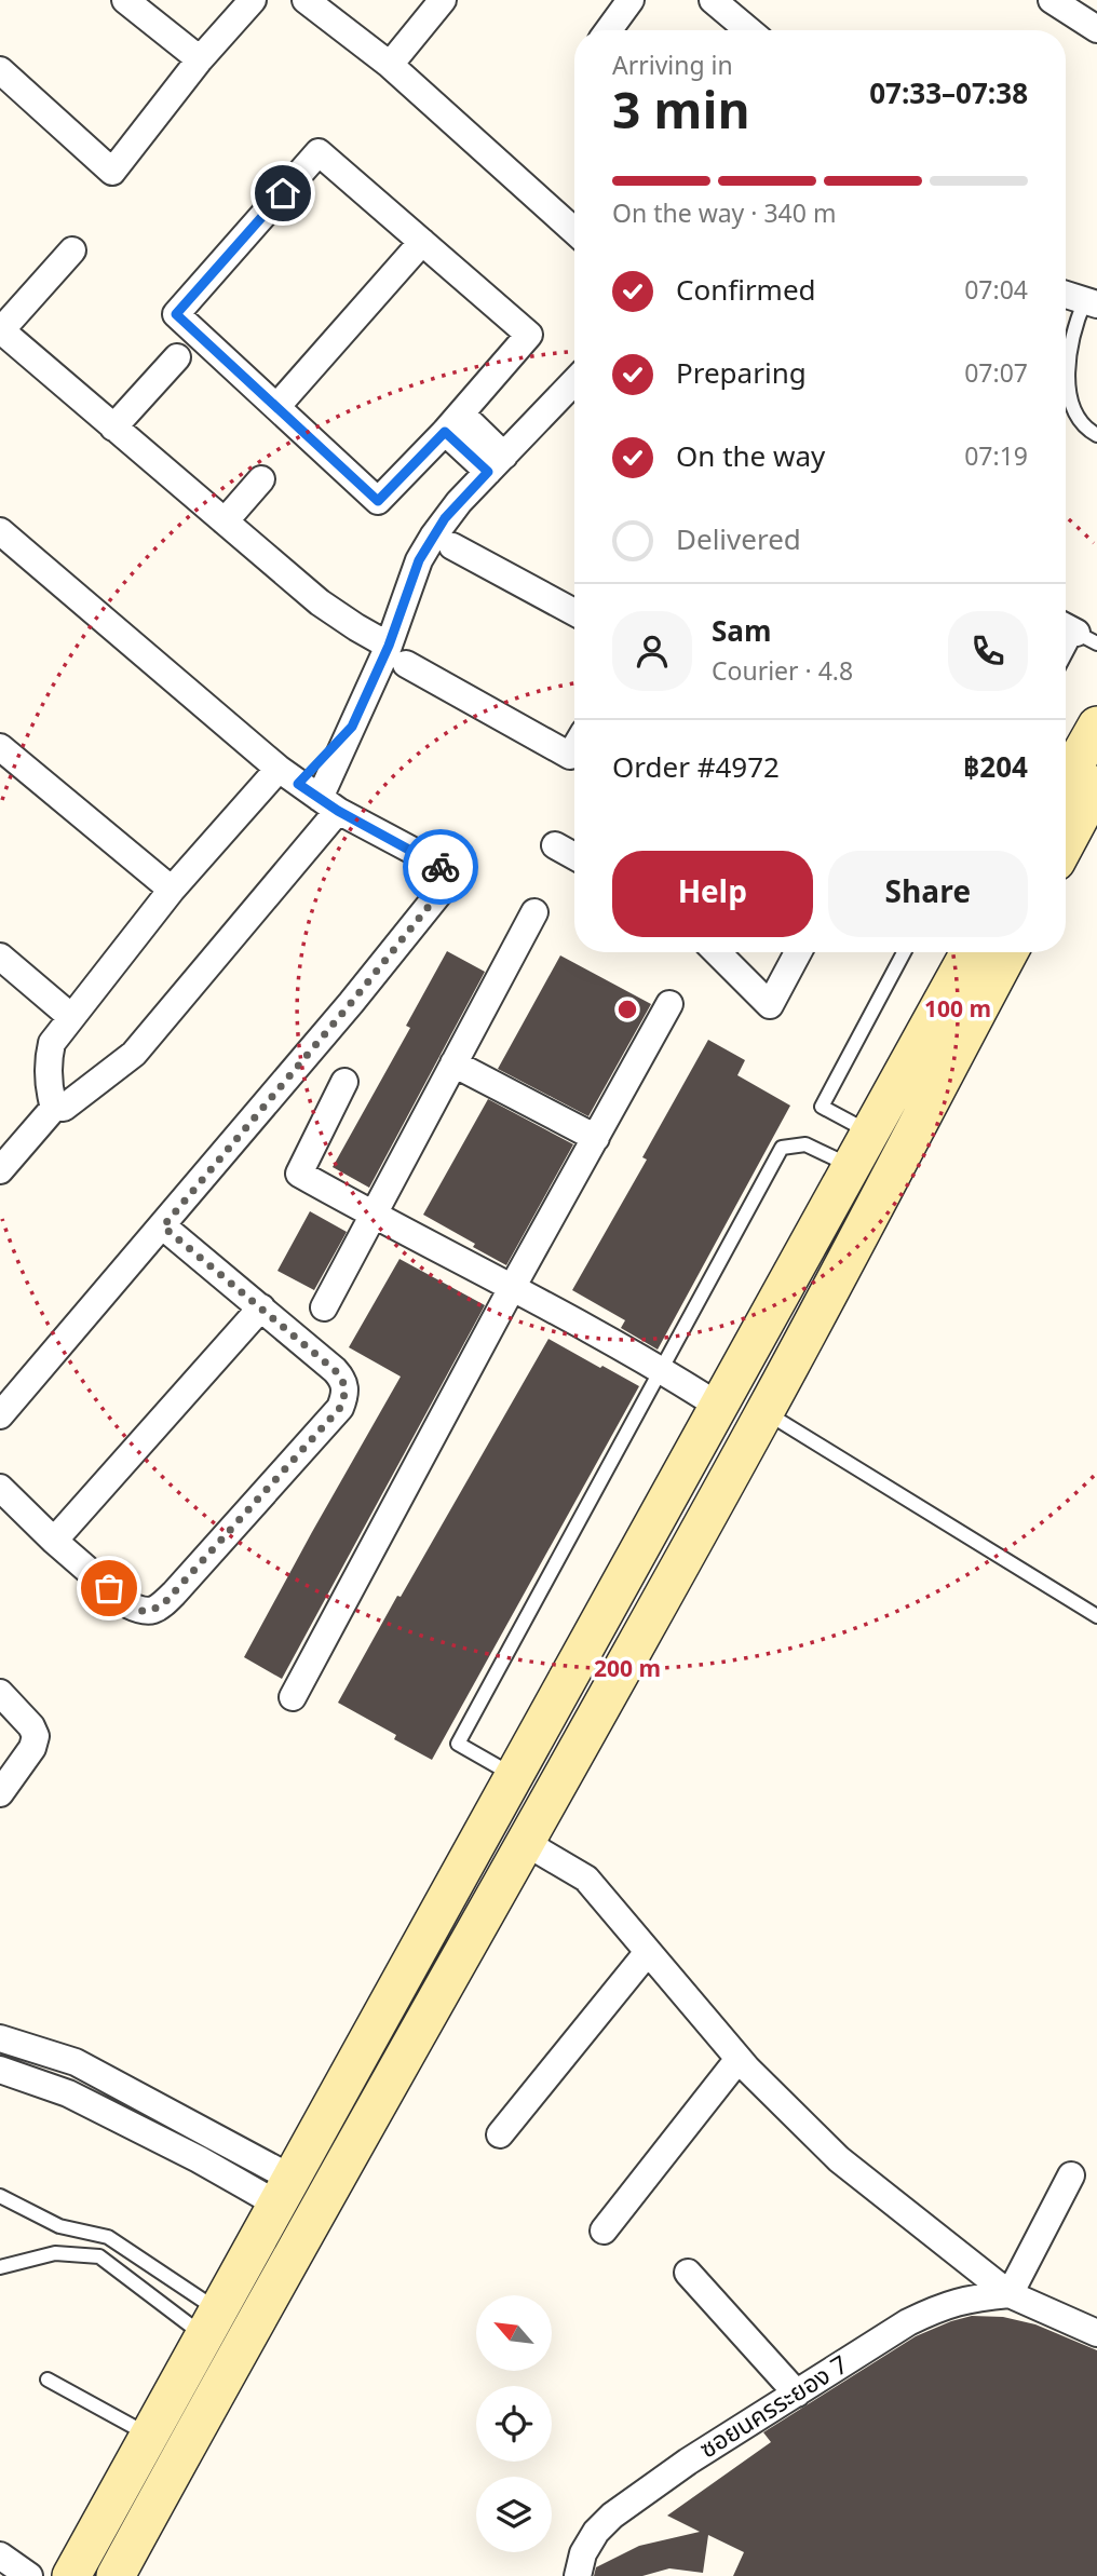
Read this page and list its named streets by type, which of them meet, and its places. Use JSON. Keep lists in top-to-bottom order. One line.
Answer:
{"streets":{"street":["ซอยนครระยอง 7"]},"north":"top left","page":{"heading":["3 min","Arriving in","07:33–07:38"],"panel":["Sam","Courier · 4.8","Order #4972","฿204"],"bar":"On the way · 340 m","list":[["Confirmed","07:04"],["Preparing","07:07"],["On the way","07:19"],"Delivered"],"buttons":["Help","Share"]},"rings":["100 m","200 m"]}
